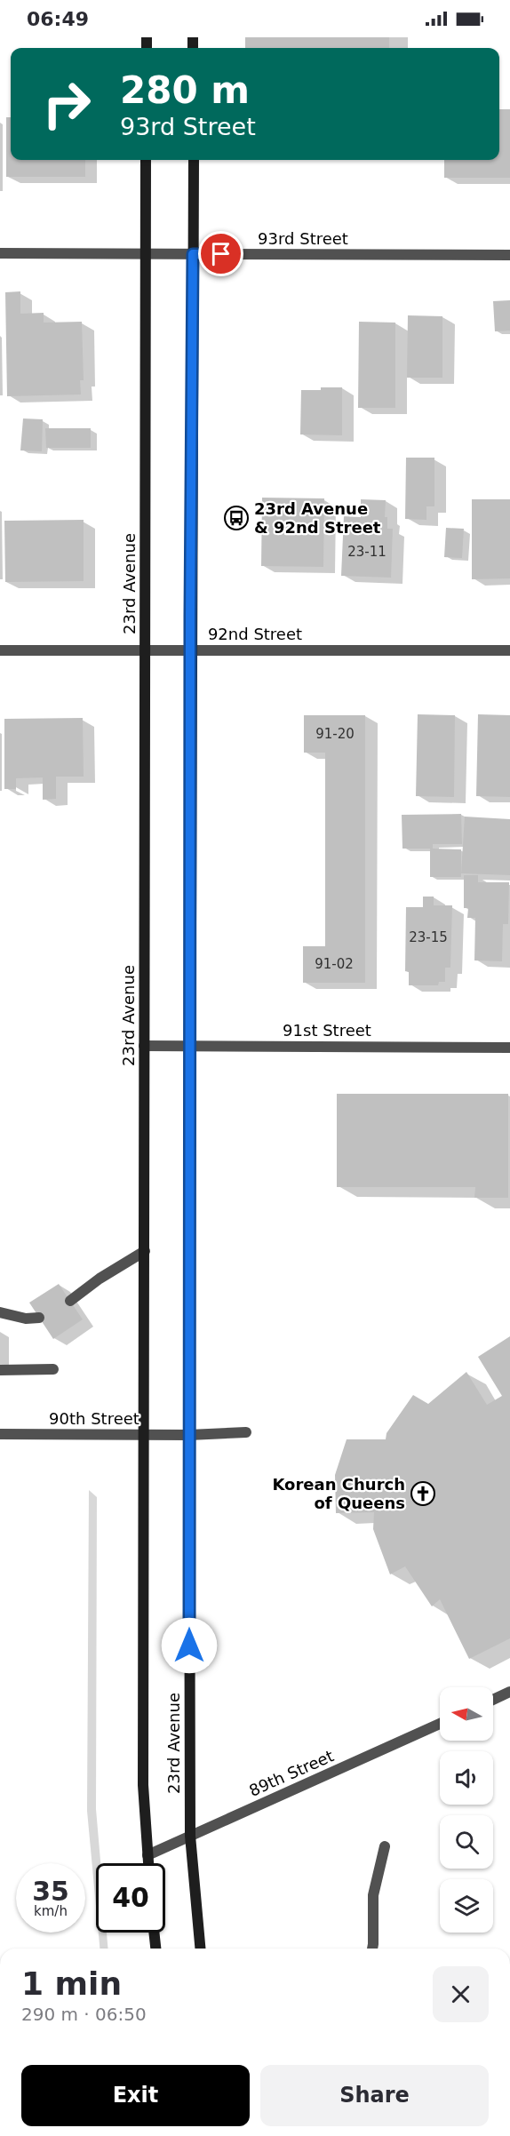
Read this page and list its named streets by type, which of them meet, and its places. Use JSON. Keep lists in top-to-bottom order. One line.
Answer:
{"streets":{"street":["93rd Street","23rd Avenue","92nd Street","91st Street","90th Street","89th Street"]},"crossings":[["93rd Street","23rd Avenue"],["23rd Avenue","92nd Street"],["23rd Avenue","91st Street"],["23rd Avenue","90th Street"],["23rd Avenue","89th Street"]],"places":{"bus stop":["23rd Avenue & 92nd Street"],"church":["Korean Church of Queens"]},"house_numbers":["23-11","91-20","23-15","91-02"],"north":"left","page":{"status":"06:49","turn":["280 m","93rd Street"],"speed":"35 km/h","limit":"40","heading":["1 min","290 m · 06:50"],"buttons":["Exit","Share"]}}
